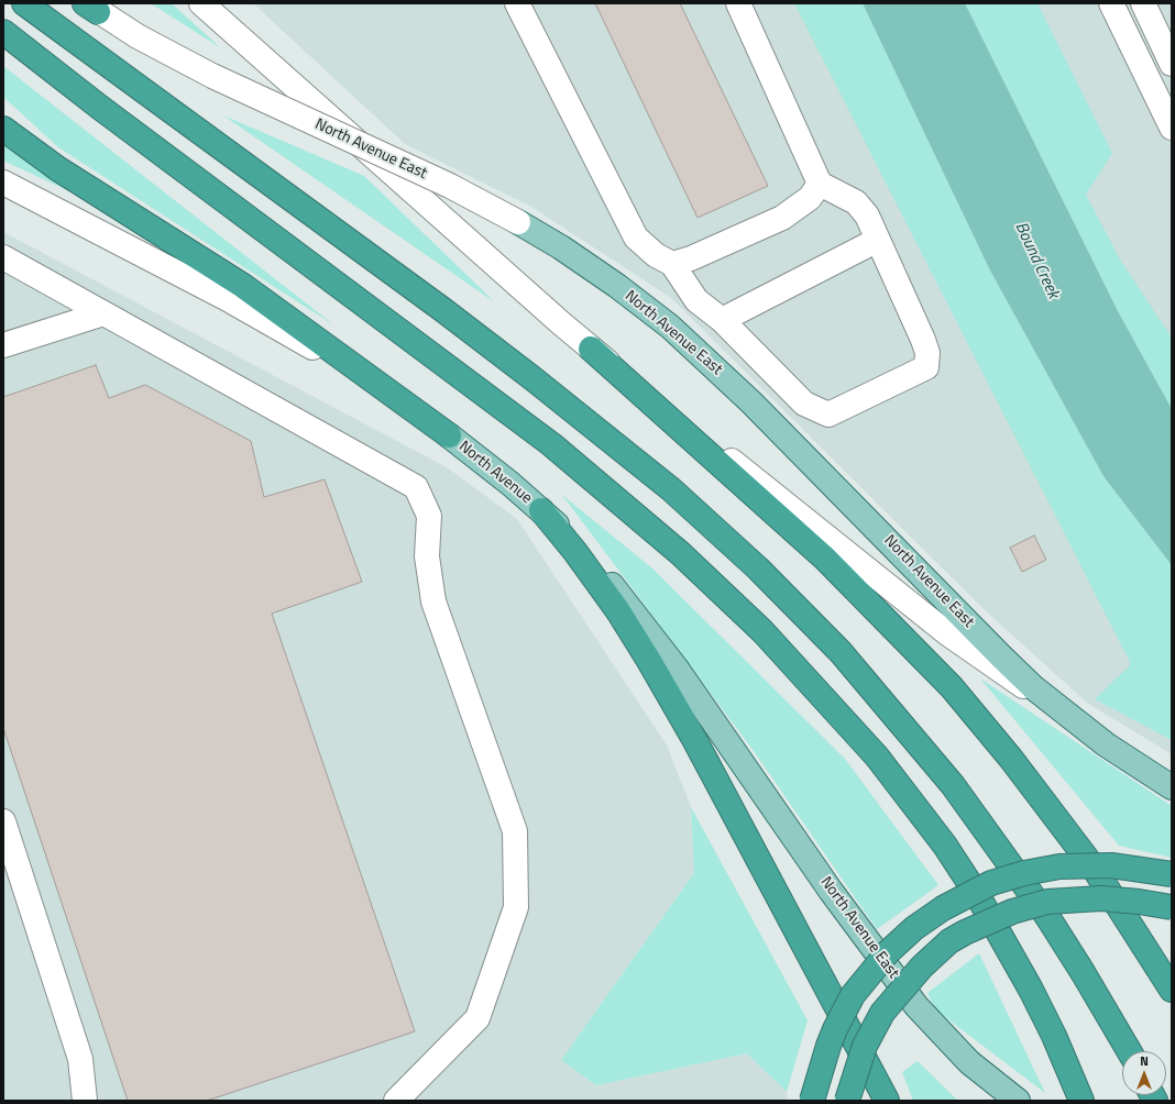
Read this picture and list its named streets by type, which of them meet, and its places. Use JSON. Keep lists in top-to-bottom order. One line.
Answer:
{"streets":{"main road":["North Avenue East","North Avenue"]},"crossings":[["North Avenue East","North Avenue"]],"water":["Bound Creek"],"north":"top"}
